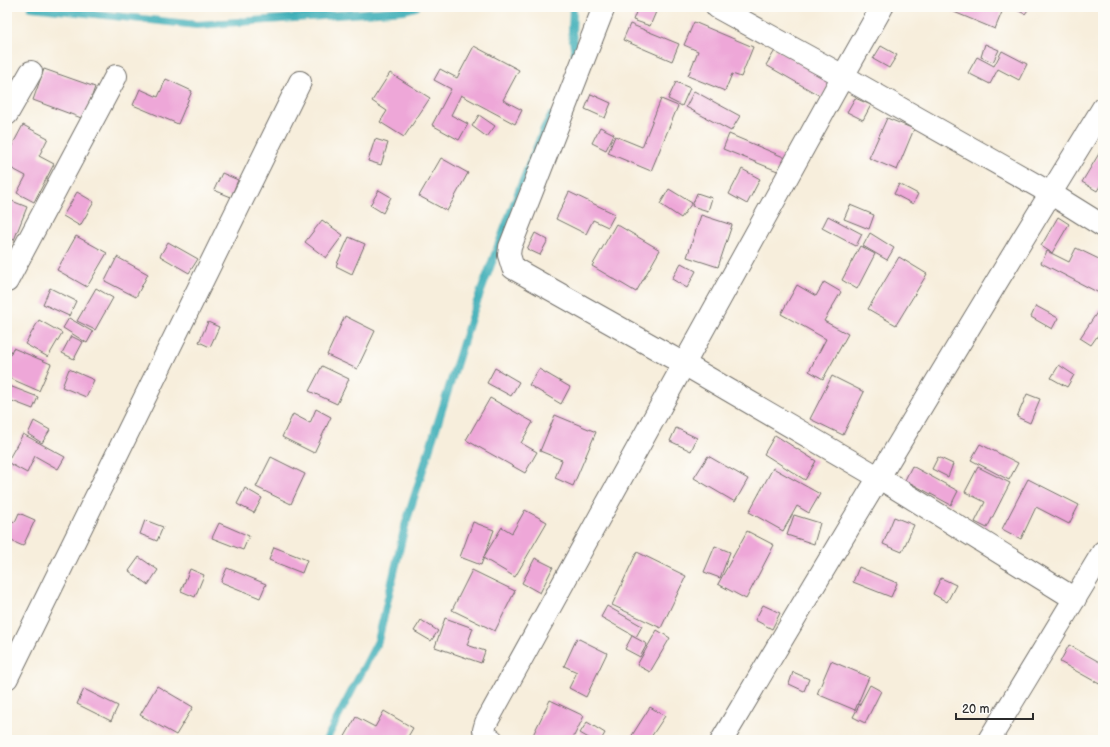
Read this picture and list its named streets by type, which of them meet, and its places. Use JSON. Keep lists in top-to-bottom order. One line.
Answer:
{"scale_bar":"20 m"}
